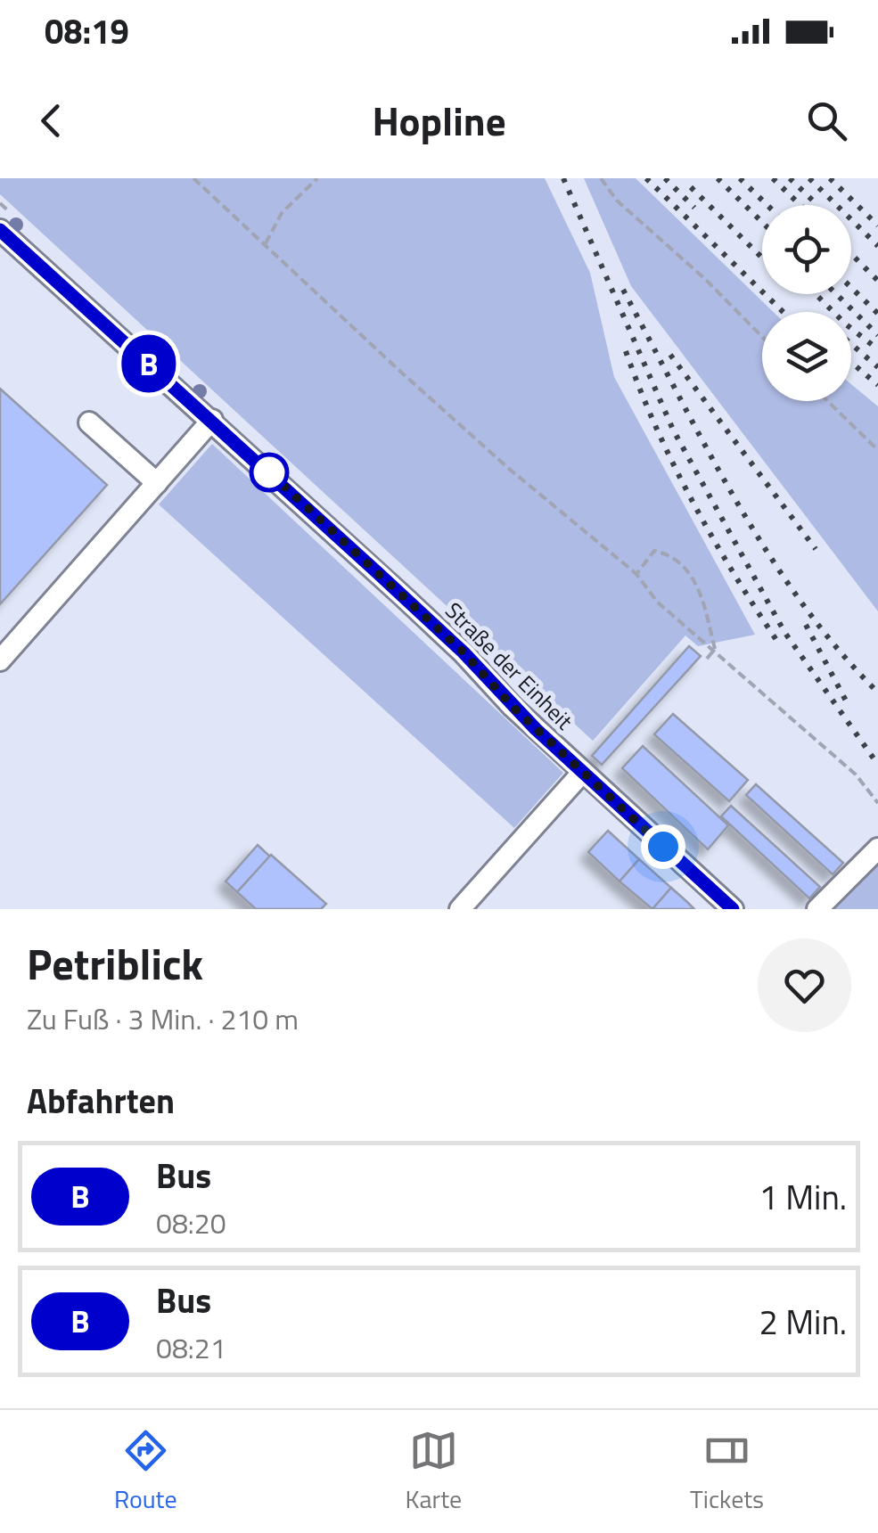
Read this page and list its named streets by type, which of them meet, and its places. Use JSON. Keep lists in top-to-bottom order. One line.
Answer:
{"streets":{"street":["Straße der Einheit"]},"lines":["bus line B"],"page":{"status":"08:19","header":"Hopline","on_map":"B","heading":[["Petriblick","Zu Fuß · 3 Min. · 210 m"],"Abfahrten"],"list":[{"mark":"B","name":"Bus","note":"08:20","value":"1 Min."},{"mark":"B","name":"Bus","note":"08:21","value":"2 Min."}],"tabs":["Route","Karte","Tickets"]}}
